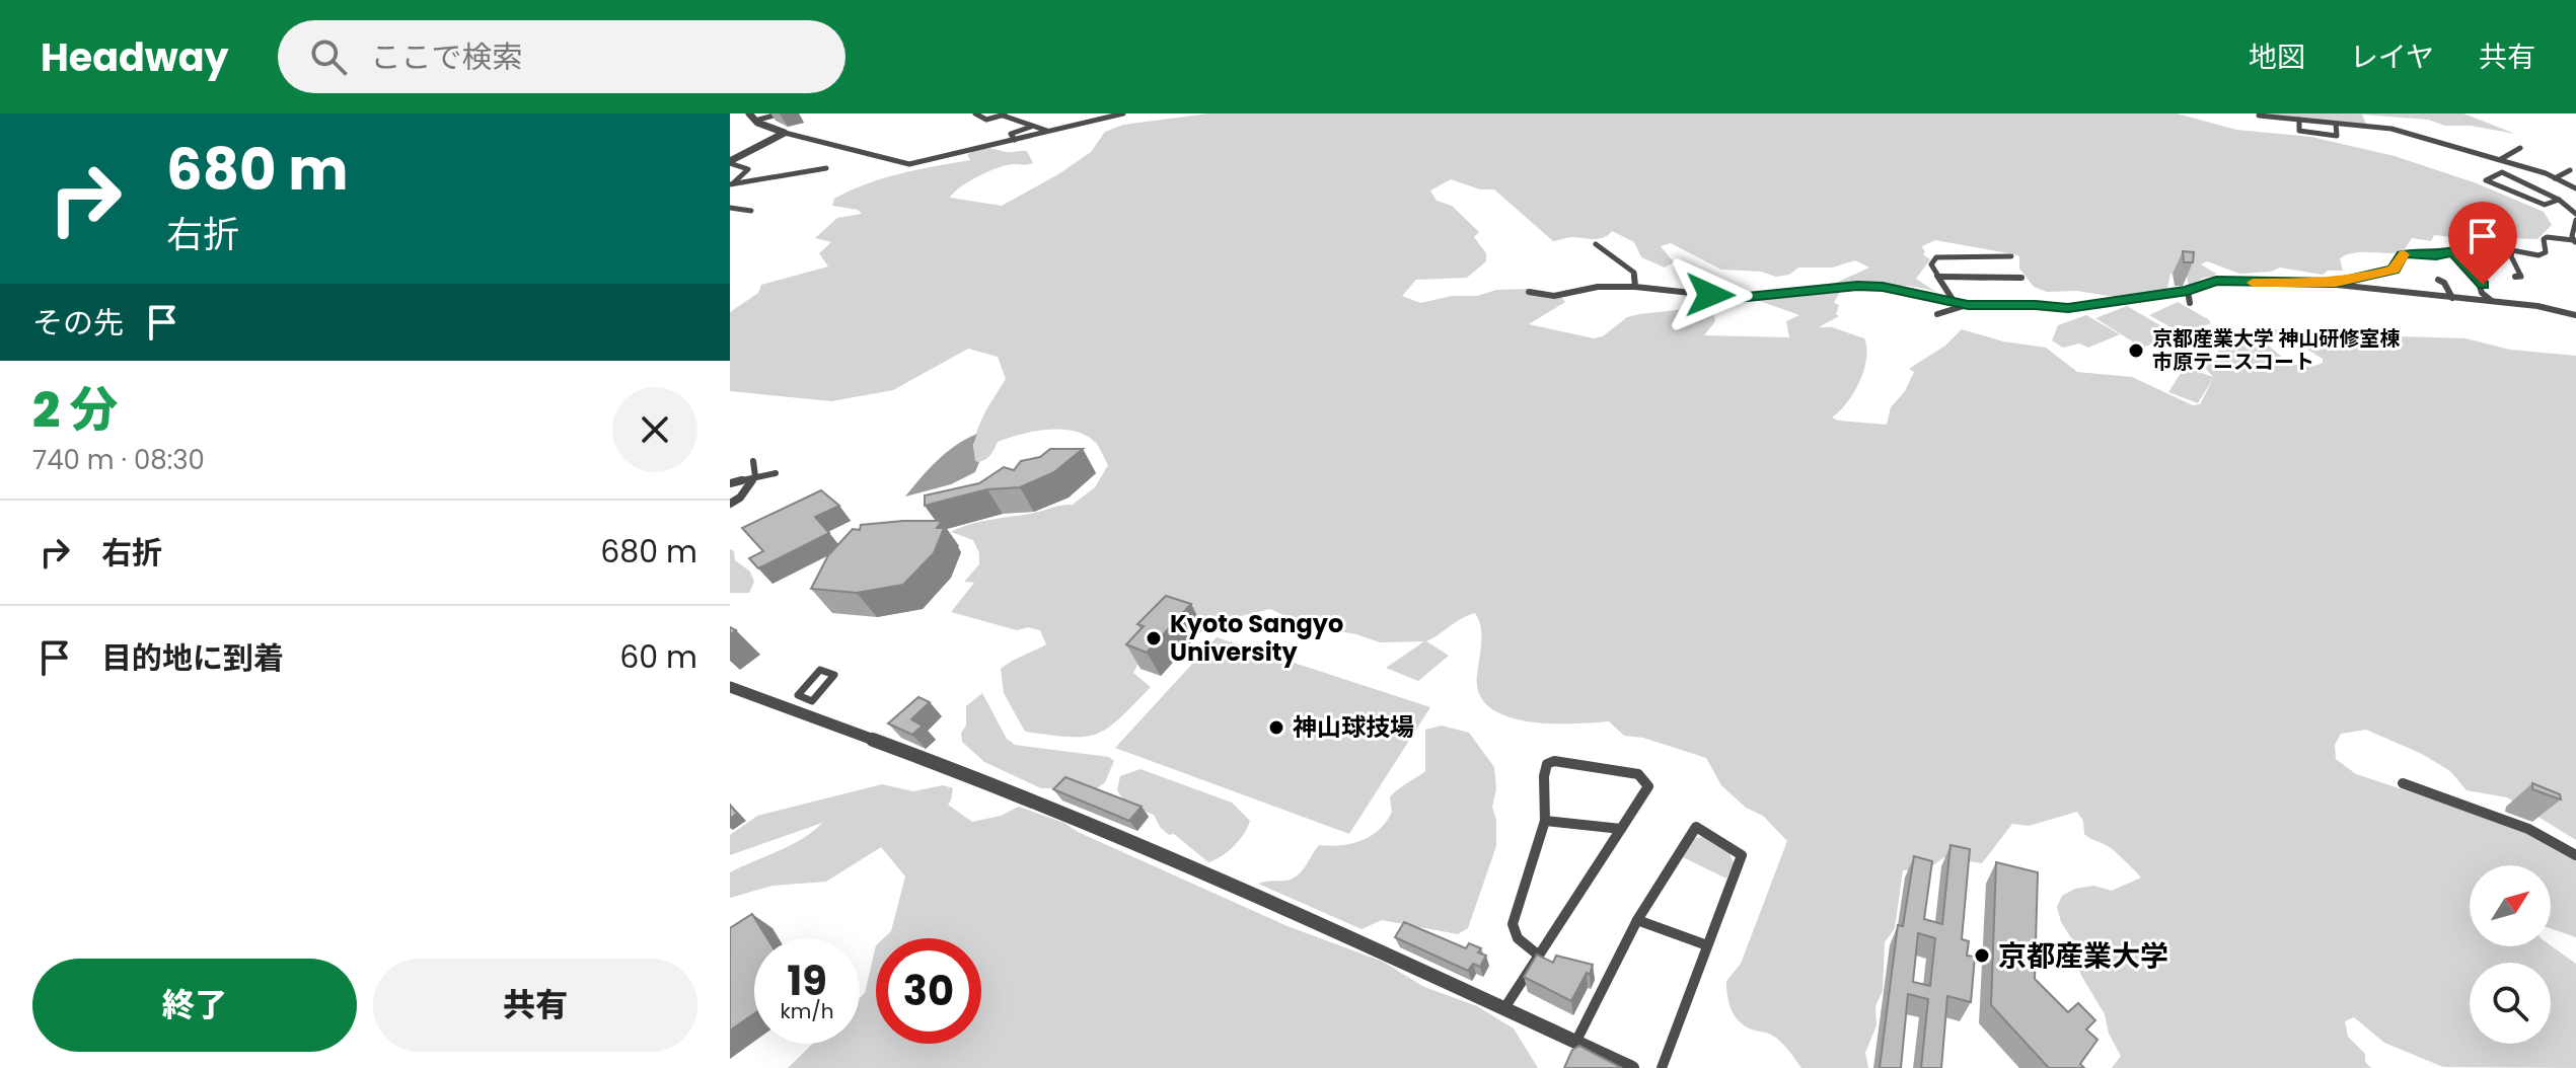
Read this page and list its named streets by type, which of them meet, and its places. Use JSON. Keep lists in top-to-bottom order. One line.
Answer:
{"places":["京都産業大学 神山研修室棟 市原テニスコート","Kyoto Sangyo University","神山球技場","京都産業大学"],"north":"top right","page":{"header":"Headway","search":"ここで検索","nav":["地図","レイヤ","共有"],"turn":["680 m","右折"],"then":"その先","heading":["2 分","740 m · 08:30"],"list":[{"name":"右折","value":"680 m"},{"name":"目的地に到着","value":"60 m"}],"speed":"19 km/h","limit":"30","buttons":["終了","共有"]}}
